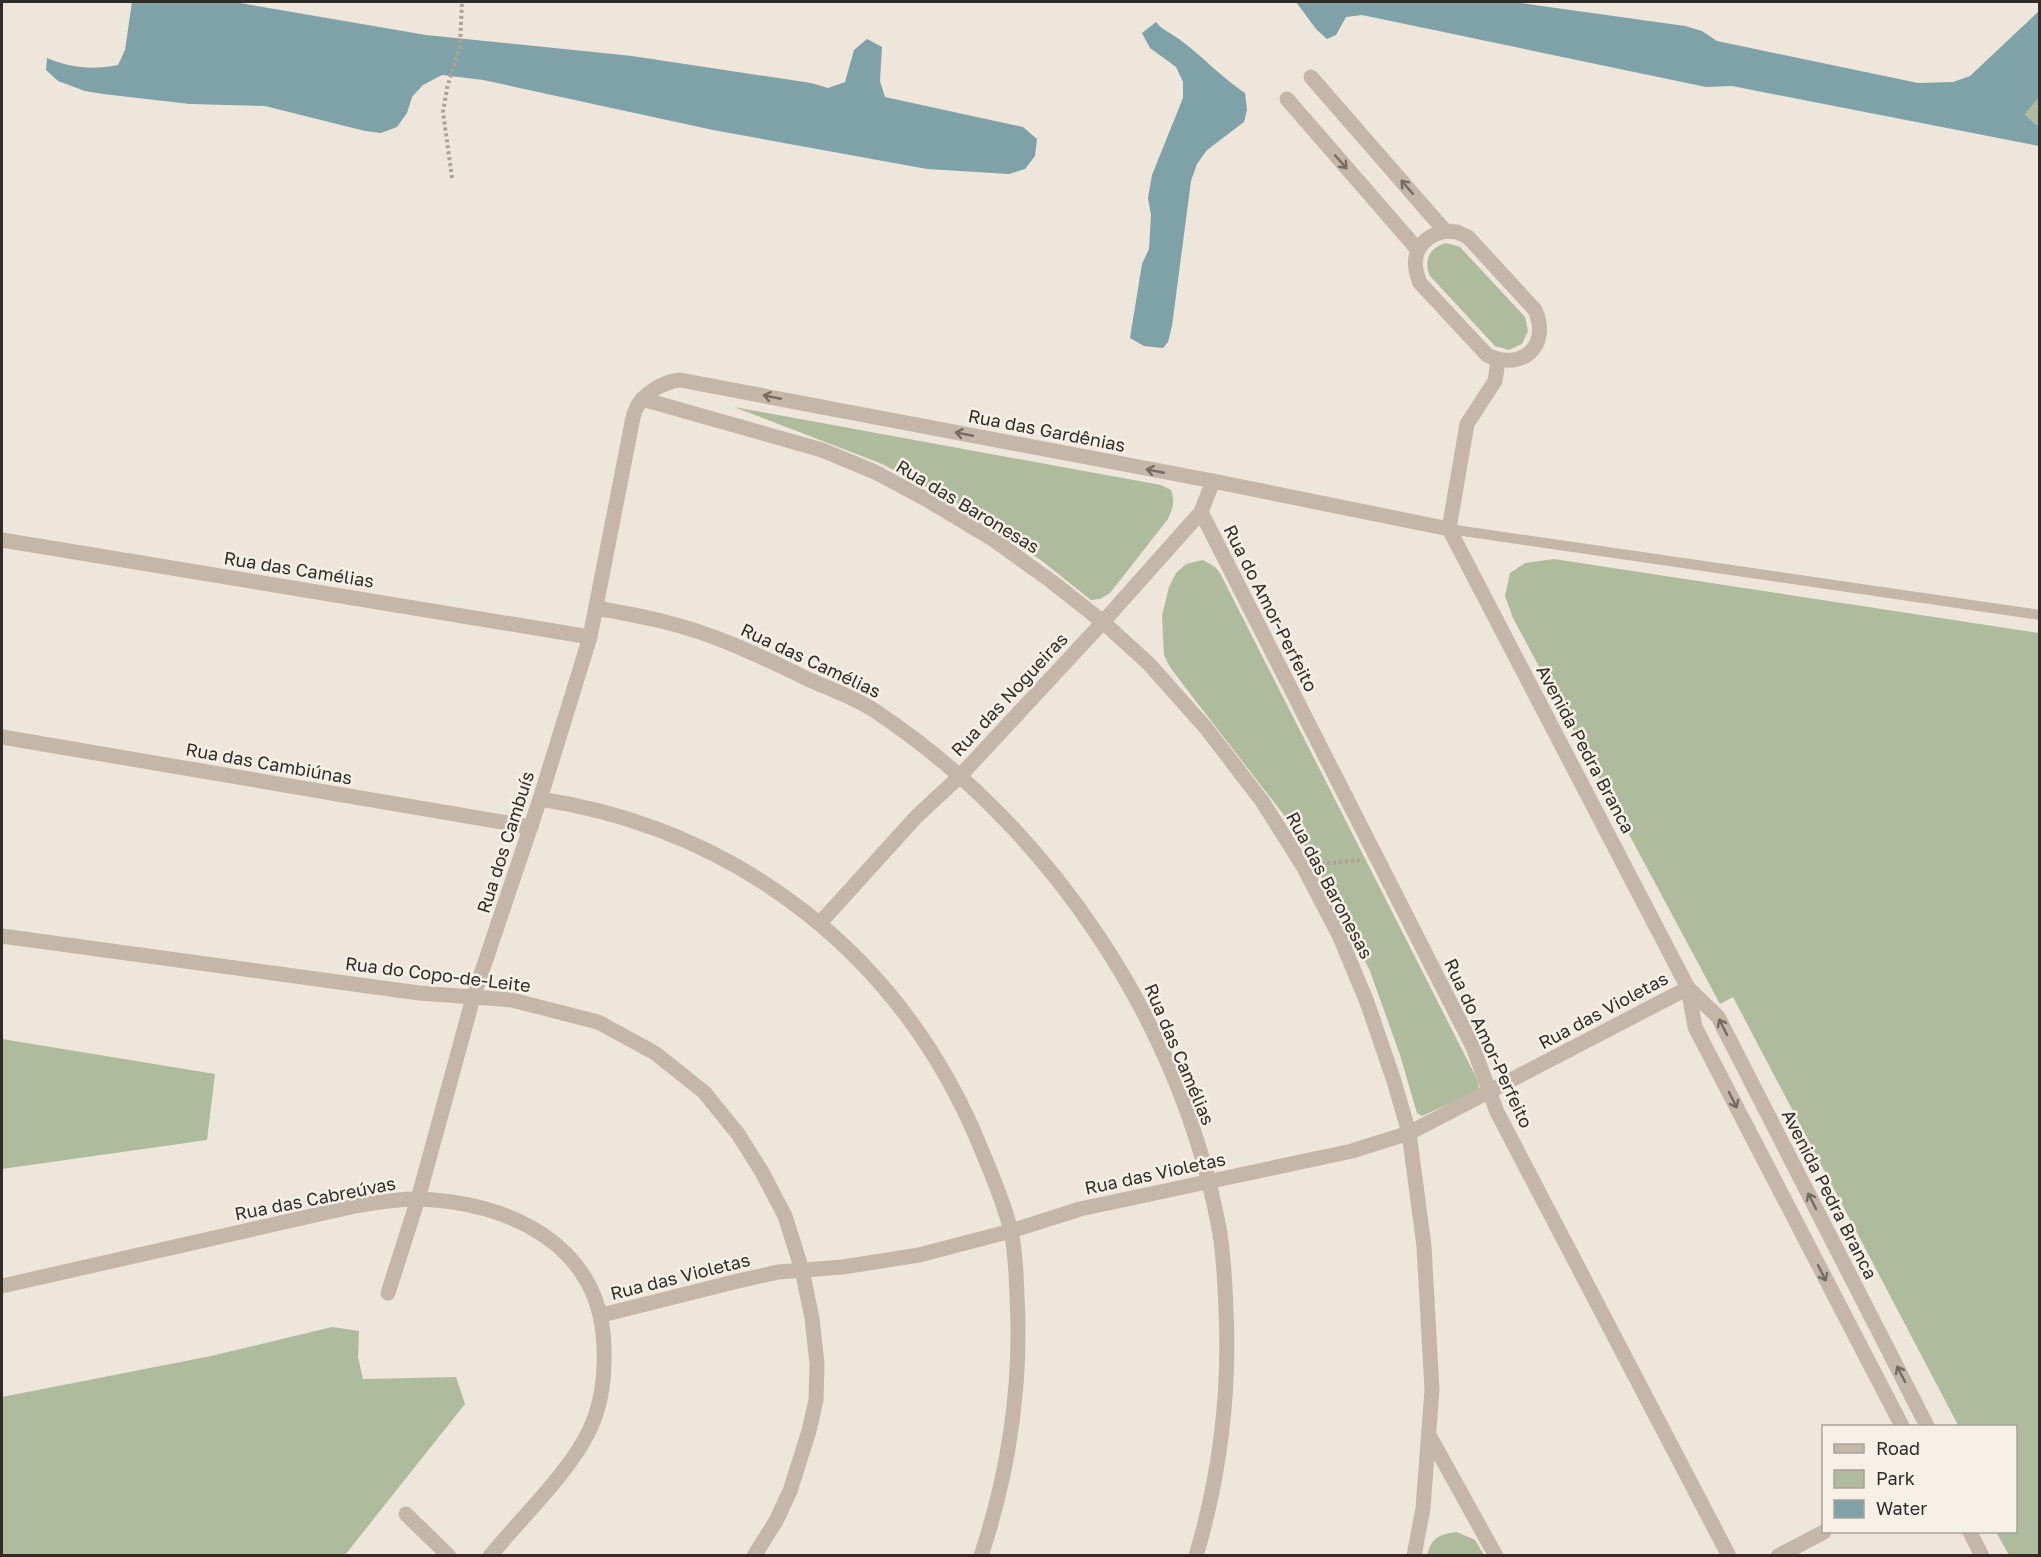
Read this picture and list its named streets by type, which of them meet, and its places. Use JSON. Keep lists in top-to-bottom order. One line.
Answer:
{"streets":{"street":["Rua das Gardênias","Rua das Baronesas","Rua das Camélias","Rua do Amor-Perfeito","Rua das Nogueiras","Avenida Pedra Branca","Rua das Cambiúnas","Rua dos Cambuís","Rua do Copo-de-Leite","Rua das Violetas","Rua das Cabreúvas"]},"crossings":[["Rua das Gardênias","Rua das Baronesas"],["Rua das Gardênias","Rua das Nogueiras"],["Rua das Gardênias","Avenida Pedra Branca"],["Rua das Gardênias","Rua dos Cambuís"],["Rua das Baronesas","Rua das Nogueiras"],["Rua das Baronesas","Rua dos Cambuís"],["Rua das Baronesas","Rua das Violetas"],["Rua das Camélias","Rua das Nogueiras"],["Rua das Camélias","Rua dos Cambuís"],["Rua das Camélias","Rua das Violetas"],["Rua do Amor-Perfeito","Rua das Nogueiras"],["Rua do Amor-Perfeito","Rua das Violetas"],["Avenida Pedra Branca","Rua das Violetas"],["Rua das Cambiúnas","Rua dos Cambuís"],["Rua dos Cambuís","Rua do Copo-de-Leite"],["Rua dos Cambuís","Rua das Cabreúvas"],["Rua do Copo-de-Leite","Rua das Violetas"],["Rua das Violetas","Rua das Cabreúvas"]],"one_way":["Rua das Gardênias"],"legend":["Road","Park","Water"]}
